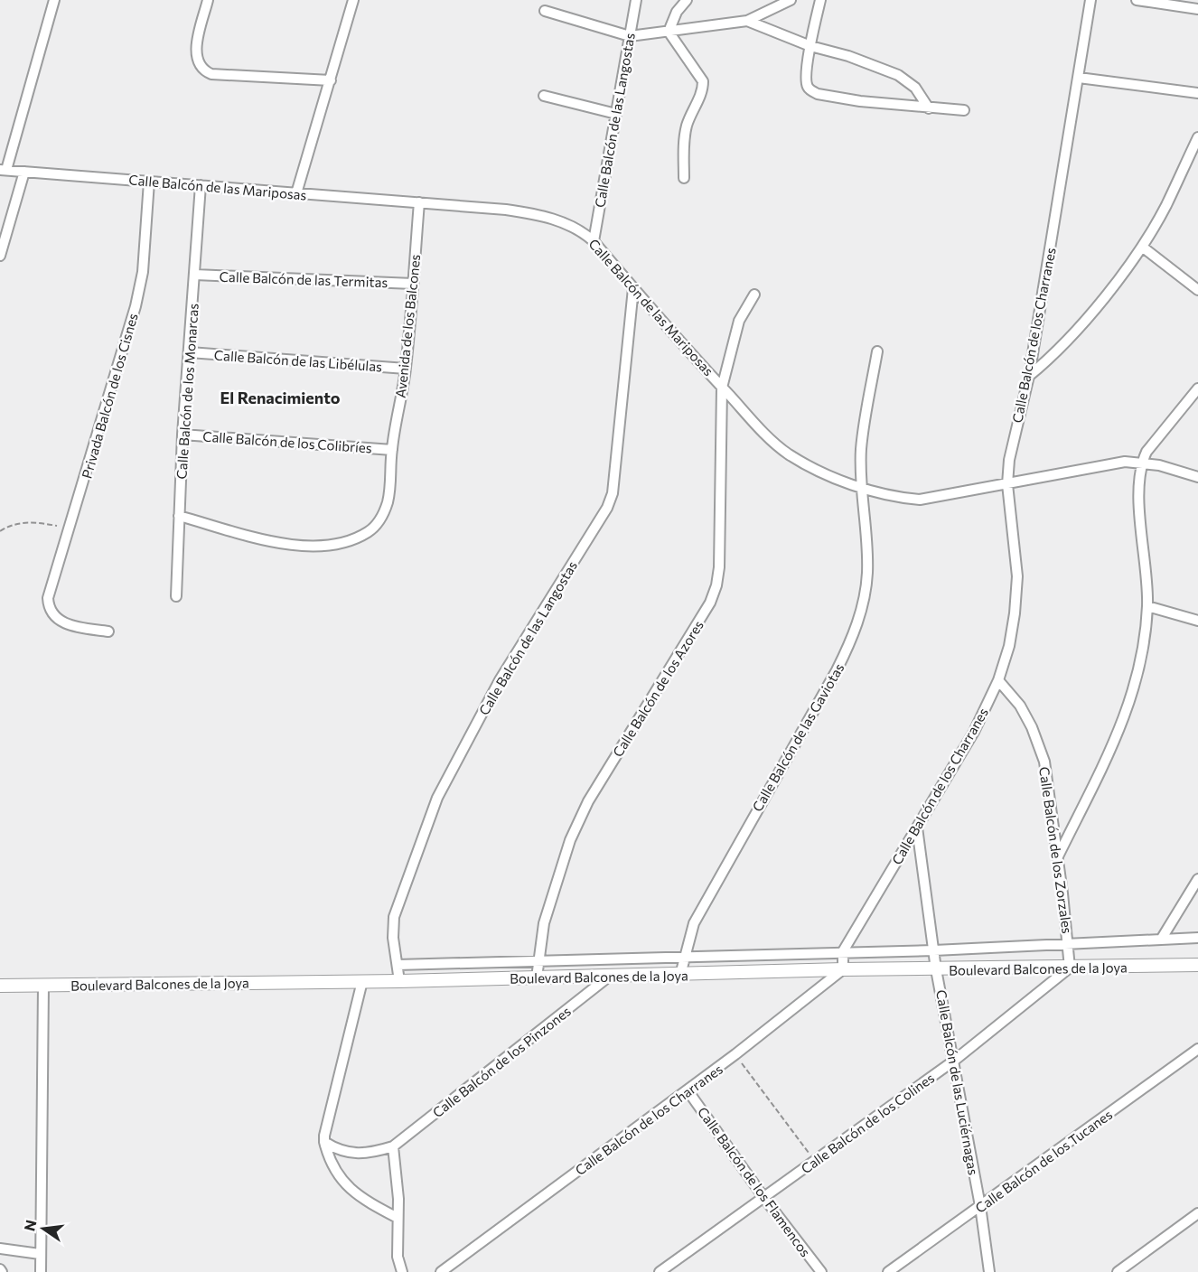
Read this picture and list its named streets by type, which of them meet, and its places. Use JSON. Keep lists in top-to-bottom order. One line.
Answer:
{"streets":{"street":["Calle Balcón de las Langostas","Calle Balcón de las Mariposas","Calle Balcón de las Termitas","Avenida de los Balcones","Calle Balcón de los Charranes","Calle Balcón de las Libélulas","Calle Balcón de los Monarcas","Privada Balcón de los Cisnes","Calle Balcón de los Colibríes","Calle Balcón de los Azores","Calle Balcón de las Gaviotas","Calle Balcón de los Zorzales","Boulevard Balcones de la Joya","Calle Balcón de los Pinzones","Calle Balcón de las Luciérnagas","Calle Balcón de los Colines","Calle Balcón de los Tucanes","Calle Balcón de los Flamencos"]},"crossings":[["Calle Balcón de las Langostas","Calle Balcón de las Mariposas"],["Calle Balcón de las Langostas","Boulevard Balcones de la Joya"],["Calle Balcón de las Mariposas","Avenida de los Balcones"],["Calle Balcón de las Mariposas","Calle Balcón de los Charranes"],["Calle Balcón de las Mariposas","Calle Balcón de los Monarcas"],["Calle Balcón de las Mariposas","Privada Balcón de los Cisnes"],["Calle Balcón de las Mariposas","Calle Balcón de los Azores"],["Calle Balcón de las Mariposas","Calle Balcón de las Gaviotas"],["Calle Balcón de las Termitas","Avenida de los Balcones"],["Calle Balcón de las Termitas","Calle Balcón de los Monarcas"],["Avenida de los Balcones","Calle Balcón de las Libélulas"],["Avenida de los Balcones","Calle Balcón de los Monarcas"],["Avenida de los Balcones","Calle Balcón de los Colibríes"],["Calle Balcón de los Charranes","Calle Balcón de los Zorzales"],["Calle Balcón de los Charranes","Boulevard Balcones de la Joya"],["Calle Balcón de los Charranes","Calle Balcón de las Luciérnagas"],["Calle Balcón de los Charranes","Calle Balcón de los Flamencos"],["Calle Balcón de las Libélulas","Calle Balcón de los Monarcas"],["Calle Balcón de los Monarcas","Calle Balcón de los Colibríes"],["Calle Balcón de los Azores","Boulevard Balcones de la Joya"],["Calle Balcón de las Gaviotas","Boulevard Balcones de la Joya"],["Calle Balcón de los Zorzales","Boulevard Balcones de la Joya"],["Calle Balcón de los Zorzales","Calle Balcón de los Colines"],["Boulevard Balcones de la Joya","Calle Balcón de los Pinzones"],["Boulevard Balcones de la Joya","Calle Balcón de las Luciérnagas"],["Boulevard Balcones de la Joya","Calle Balcón de los Colines"],["Calle Balcón de las Luciérnagas","Calle Balcón de los Colines"],["Calle Balcón de las Luciérnagas","Calle Balcón de los Tucanes"],["Calle Balcón de los Colines","Calle Balcón de los Flamencos"]],"districts":["El Renacimiento"],"north":"left"}
